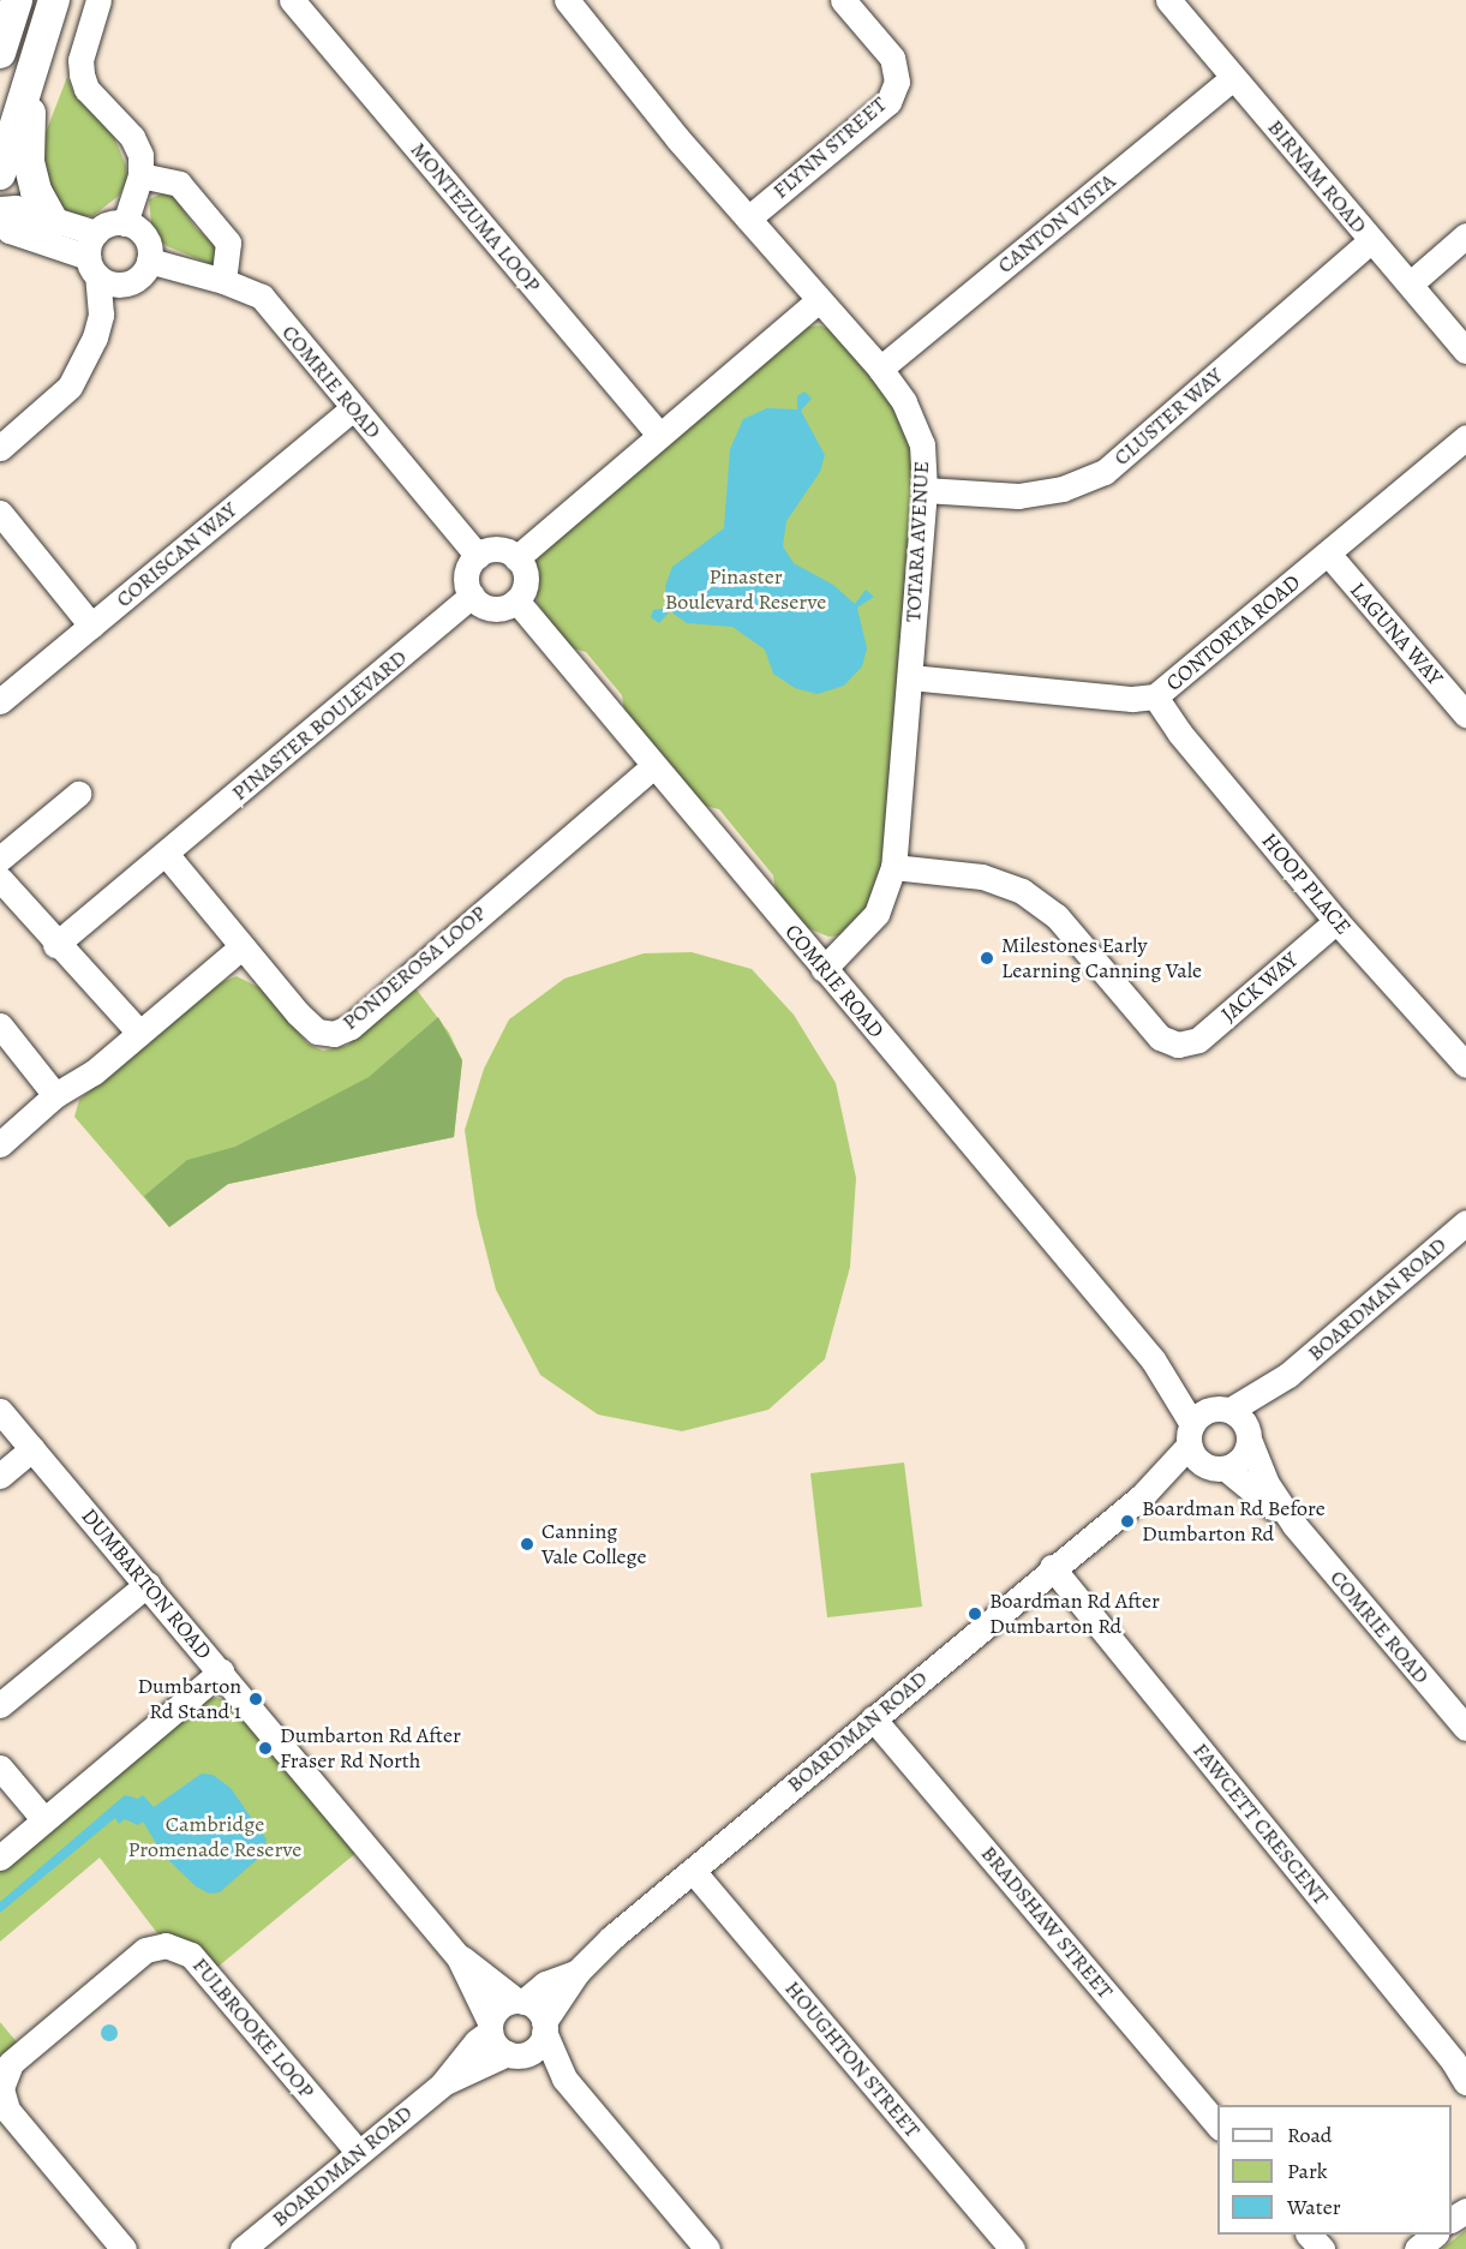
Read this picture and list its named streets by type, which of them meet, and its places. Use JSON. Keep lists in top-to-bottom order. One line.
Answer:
{"streets":{"street":["FLYNN STREET","BIRNAM ROAD","MONTEZUMA LOOP","CANTON VISTA","COMRIE ROAD","CLUSTER WAY","TOTARA AVENUE","CORISCAN WAY","CONTORTA ROAD","LAGUNA WAY","PINASTER BOULEVARD","HOOP PLACE","PONDEROSA LOOP","JACK WAY","BOARDMAN ROAD","DUMBARTON ROAD","FAWCETT CRESCENT","BRADSHAW STREET","FULBROOKE LOOP","HOUGHTON STREET"]},"crossings":[["FLYNN STREET","TOTARA AVENUE"],["BIRNAM ROAD","CANTON VISTA"],["BIRNAM ROAD","CLUSTER WAY"],["CANTON VISTA","TOTARA AVENUE"],["COMRIE ROAD","TOTARA AVENUE"],["COMRIE ROAD","CORISCAN WAY"],["COMRIE ROAD","PINASTER BOULEVARD"],["COMRIE ROAD","PONDEROSA LOOP"],["COMRIE ROAD","BOARDMAN ROAD"],["CLUSTER WAY","TOTARA AVENUE"],["TOTARA AVENUE","CONTORTA ROAD"],["TOTARA AVENUE","JACK WAY"],["CONTORTA ROAD","LAGUNA WAY"],["CONTORTA ROAD","HOOP PLACE"],["PINASTER BOULEVARD","PONDEROSA LOOP"],["HOOP PLACE","JACK WAY"],["BOARDMAN ROAD","DUMBARTON ROAD"],["BOARDMAN ROAD","FAWCETT CRESCENT"],["BOARDMAN ROAD","BRADSHAW STREET"],["BOARDMAN ROAD","FULBROOKE LOOP"],["BOARDMAN ROAD","HOUGHTON STREET"]],"parks":["Pinaster Boulevard Reserve","Cambridge Promenade Reserve"],"places":["Milestones Early Learning Canning Vale","Boardman Rd Before Dumbarton Rd","Canning Vale College","Boardman Rd After Dumbarton Rd","Dumbarton Rd Stand 1","Dumbarton Rd After Fraser Rd North"],"legend":["Road","Park","Water"]}
